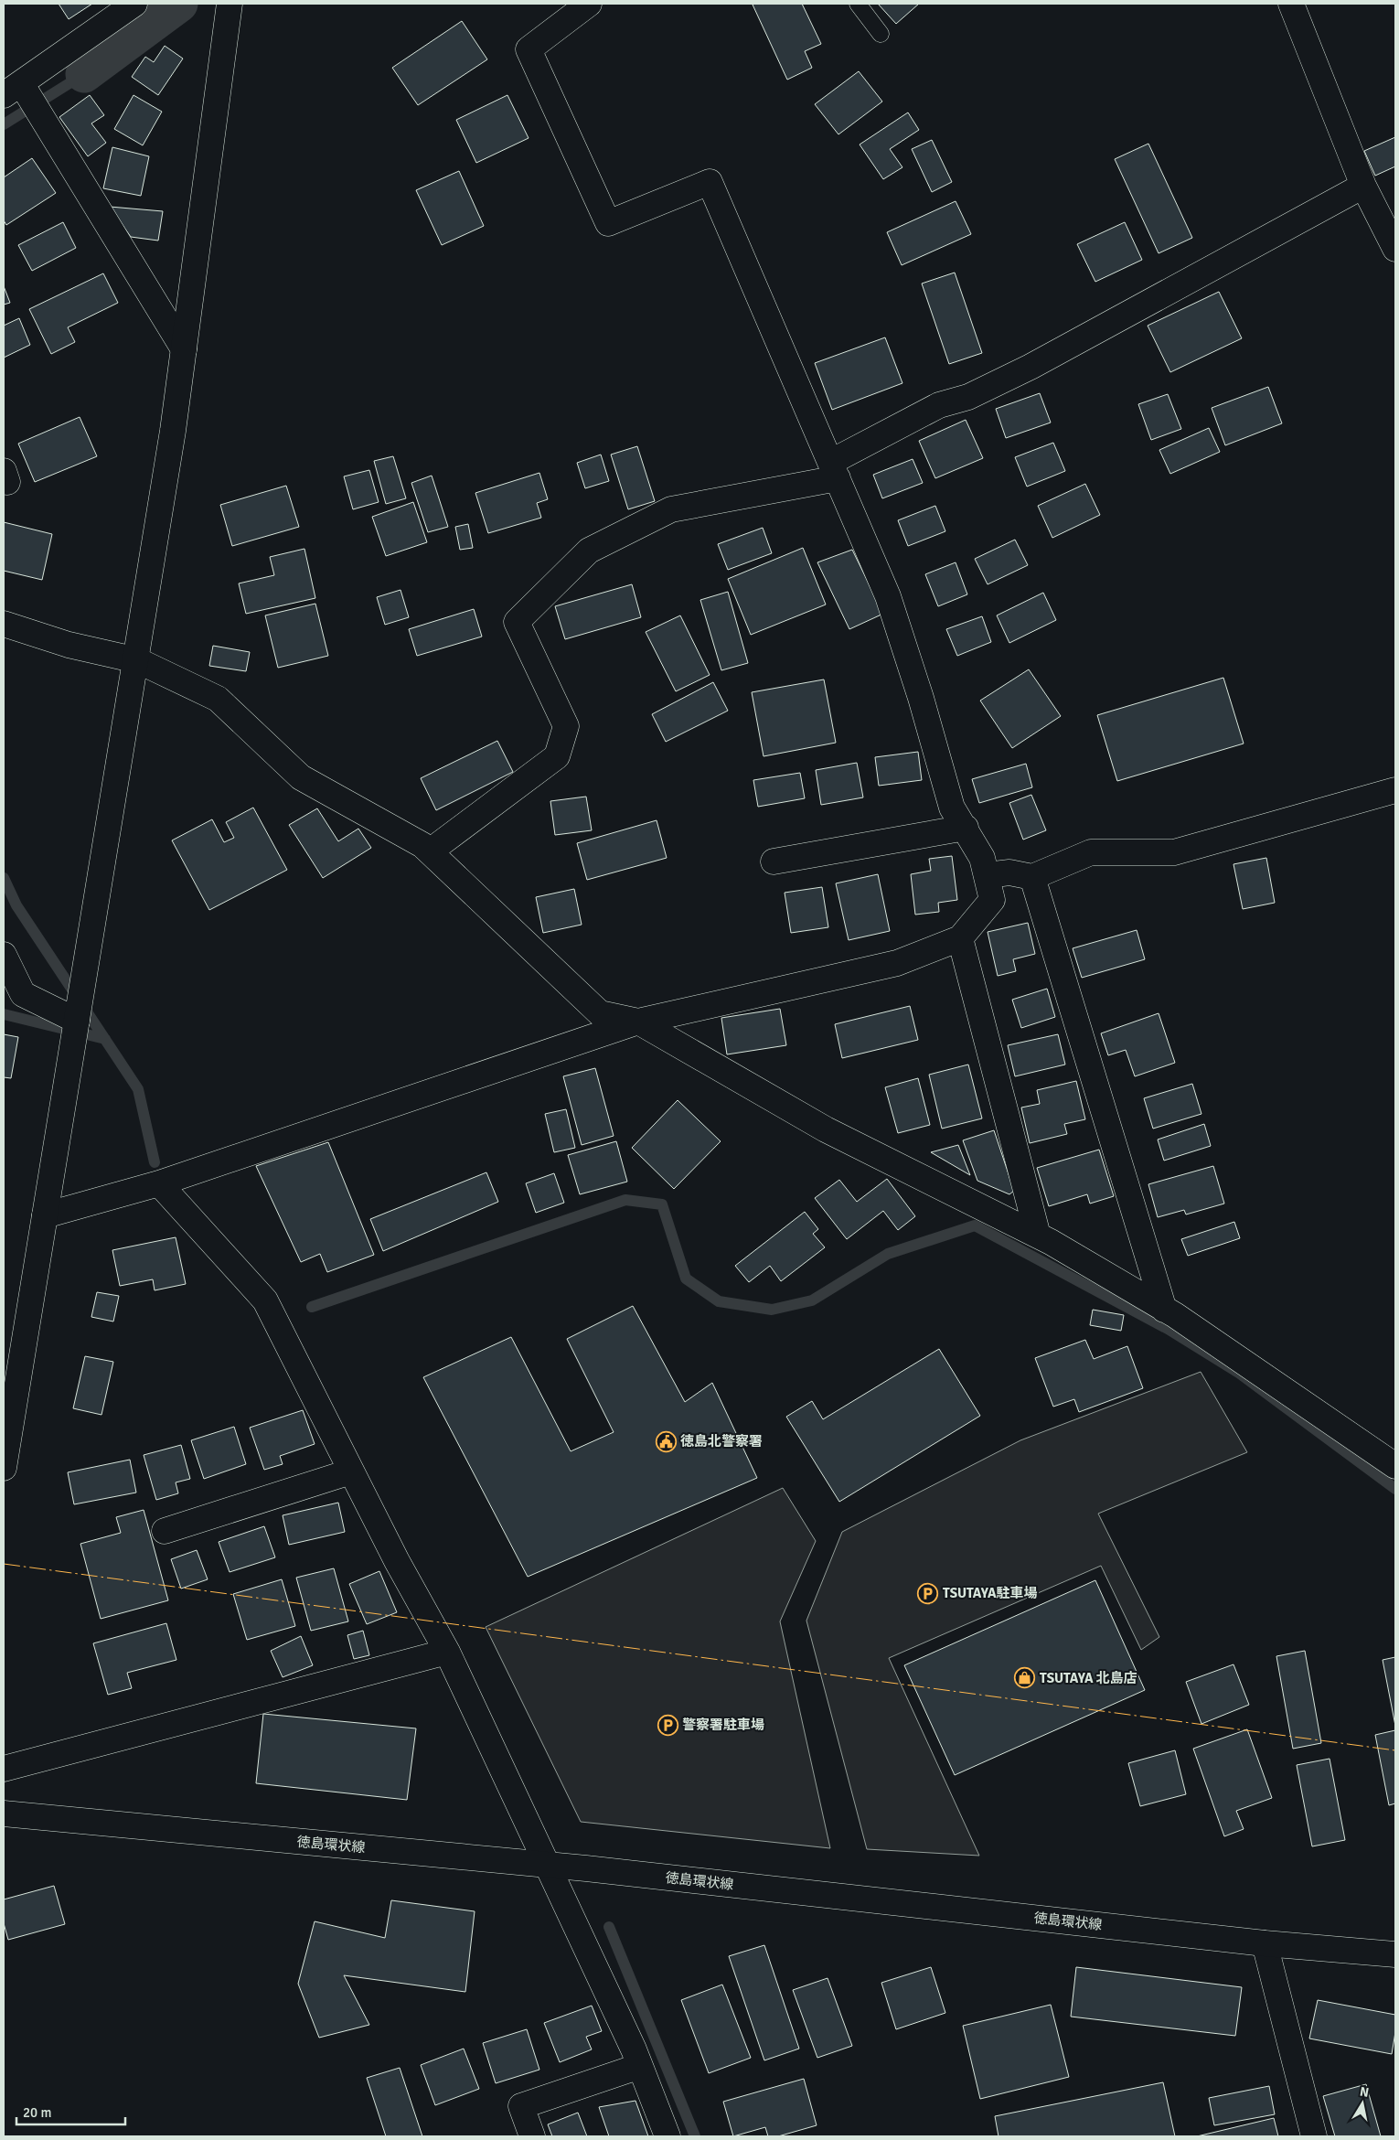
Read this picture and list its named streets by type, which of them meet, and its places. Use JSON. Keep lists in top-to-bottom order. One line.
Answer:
{"streets":{"street":["徳島環状線"]},"places":{"public building":["徳島北警察署"],"parking":["TSUTAYA駐車場","警察署駐車場"],"shop":["TSUTAYA 北島店"]},"scale_bar":"20 m","north":"top"}
